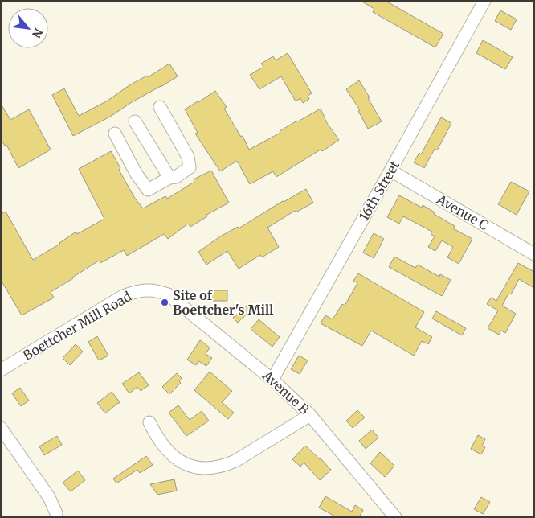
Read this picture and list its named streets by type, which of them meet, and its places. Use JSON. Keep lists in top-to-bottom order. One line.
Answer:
{"streets":{"street":["16th Street","Avenue C","Boettcher Mill Road","Avenue B"]},"crossings":[["16th Street","Avenue C"],["16th Street","Avenue B"],["Boettcher Mill Road","Avenue B"]],"places":["Site of Boettcher's Mill"],"north":"bottom right"}
